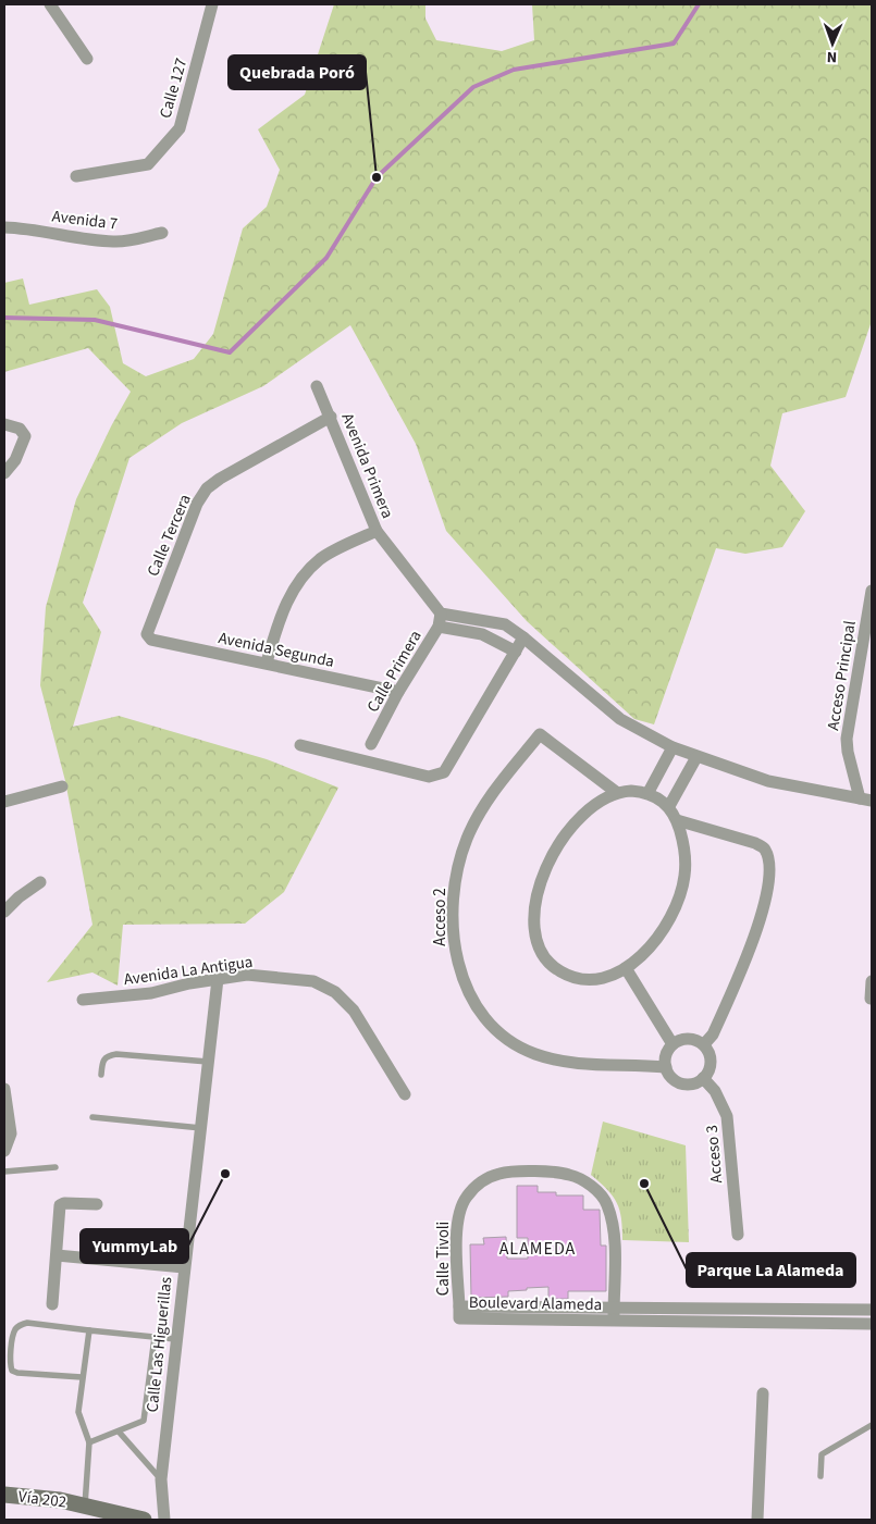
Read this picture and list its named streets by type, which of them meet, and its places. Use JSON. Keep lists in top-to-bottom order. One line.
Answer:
{"streets":{"main road":["Vía 202"],"street":["Calle 127","Avenida 7","Avenida Primera","Calle Tercera","Avenida Segunda","Calle Primera","Acceso Principal","Acceso 2","Avenida La Antigua","Acceso 3","Calle Tivoli","Boulevard Alameda","Calle Las Higuerillas"]},"crossings":[["Avenida Primera","Calle Tercera"],["Avenida Primera","Calle Primera"],["Calle Tercera","Avenida Segunda"],["Avenida Segunda","Calle Primera"],["Acceso 2","Acceso 3"],["Avenida La Antigua","Calle Las Higuerillas"],["Calle Tivoli","Boulevard Alameda"]],"districts":["ALAMEDA"],"places":["Quebrada Poró","YummyLab","Parque La Alameda"],"north":"bottom"}
